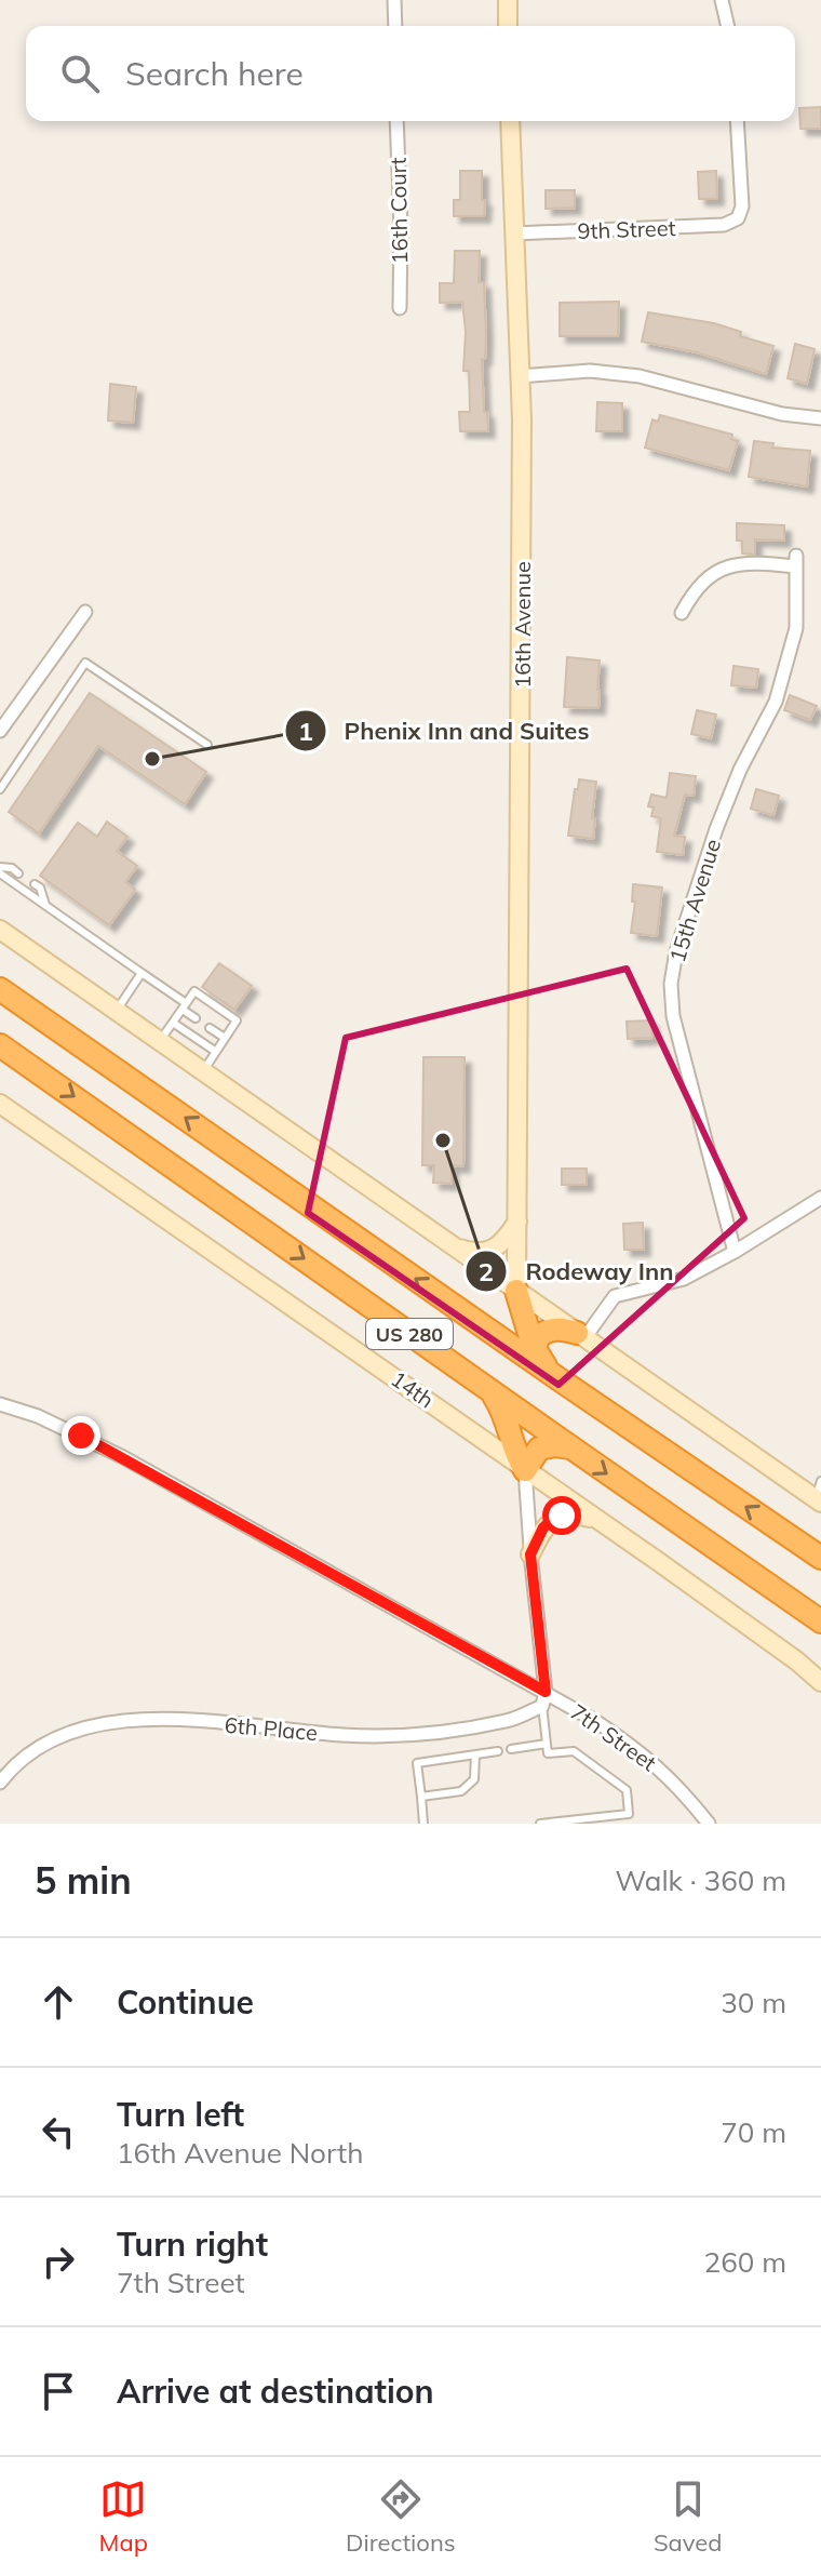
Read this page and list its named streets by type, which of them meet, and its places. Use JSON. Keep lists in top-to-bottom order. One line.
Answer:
{"streets":{"highway":["US 280"],"street":["16th Court","9th Street","16th Avenue","15th Avenue","14th","6th Place","7th Street"]},"crossings":[["9th Street","16th Avenue"]],"places":["Phenix Inn and Suites","Rodeway Inn"],"page":{"search":"Search here","heading":["5 min","Walk · 360 m"],"list":[["Continue","30 m"],["Turn left","16th Avenue North","70 m"],["Turn right","7th Street","260 m"],"Arrive at destination"],"nav":["Map","Directions","Saved"]}}
